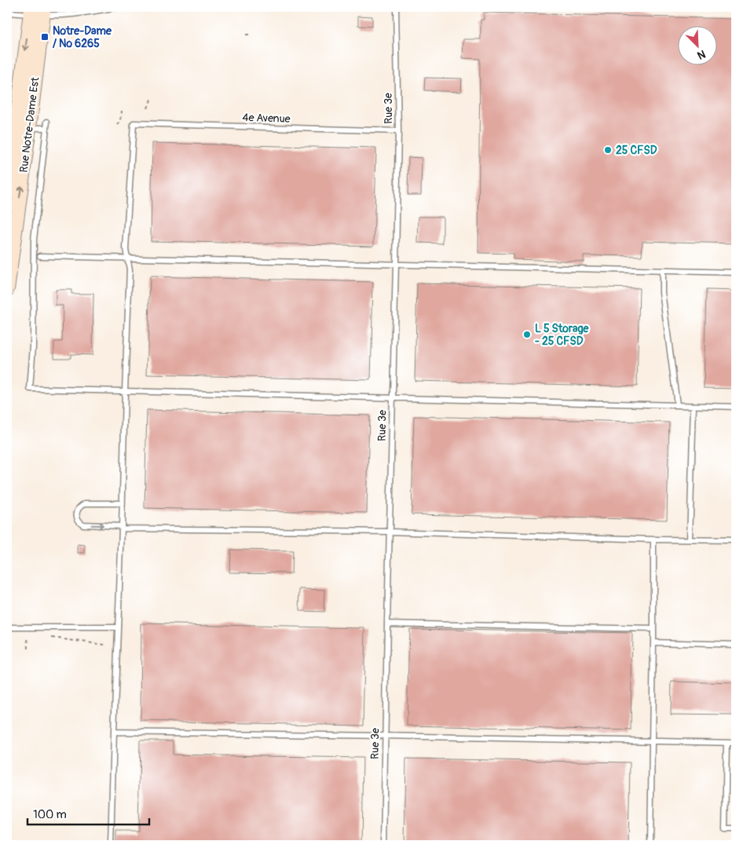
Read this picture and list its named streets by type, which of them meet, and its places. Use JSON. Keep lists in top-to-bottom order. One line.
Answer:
{"streets":{"main road":["Rue Notre-Dame Est"],"lane":["Rue 3e","4e Avenue"]},"crossings":[["Rue 3e","4e Avenue"]],"places":{"transit":["Notre-Dame / No 6265"],"other":["25 CFSD","L 5 Storage - 25 CFSD"]},"scale_bar":"100 m","north":"bottom right"}
